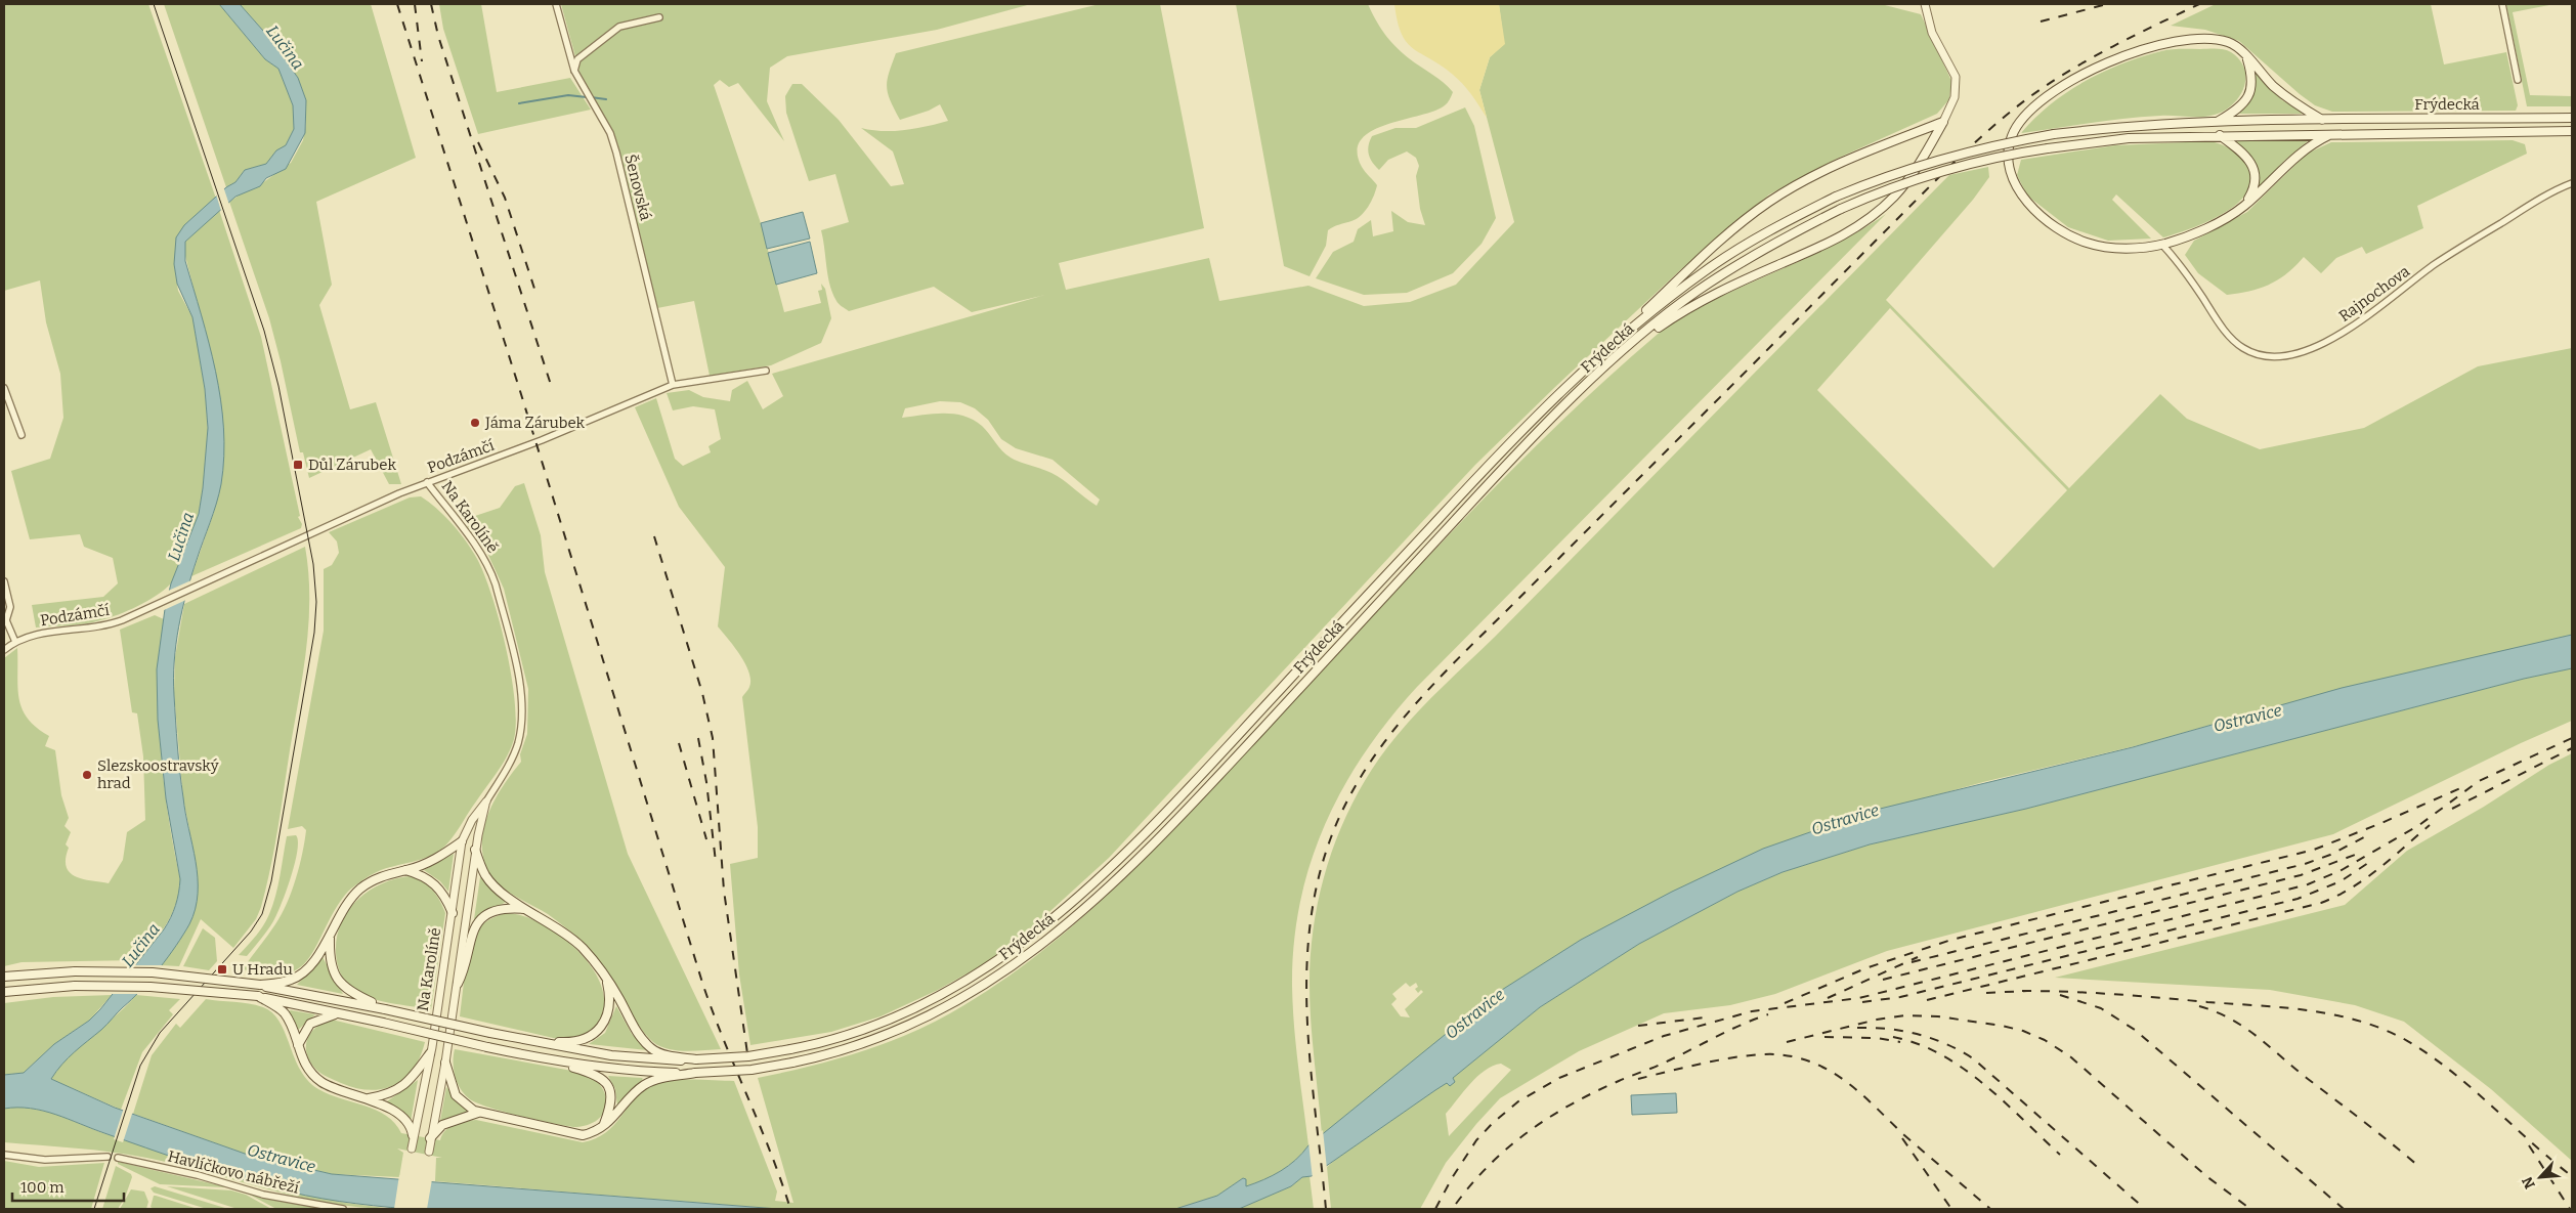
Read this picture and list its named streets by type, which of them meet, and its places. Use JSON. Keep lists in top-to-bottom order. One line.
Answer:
{"streets":{"main road":["Frýdecká"],"street":["Šenovská","Rajnochova","Podzámčí","Na Karolíně","Havlíčkovo nábřeží"]},"crossings":[["Šenovská","Podzámčí"],["Podzámčí","Na Karolíně"]],"water":["Lučina","Ostravice"],"places":{"other":["Jáma Zárubek","Slezskoostravský hrad"],"transit":["Důl Zárubek","U Hradu"]},"scale_bar":"100 m","north":"bottom left"}
